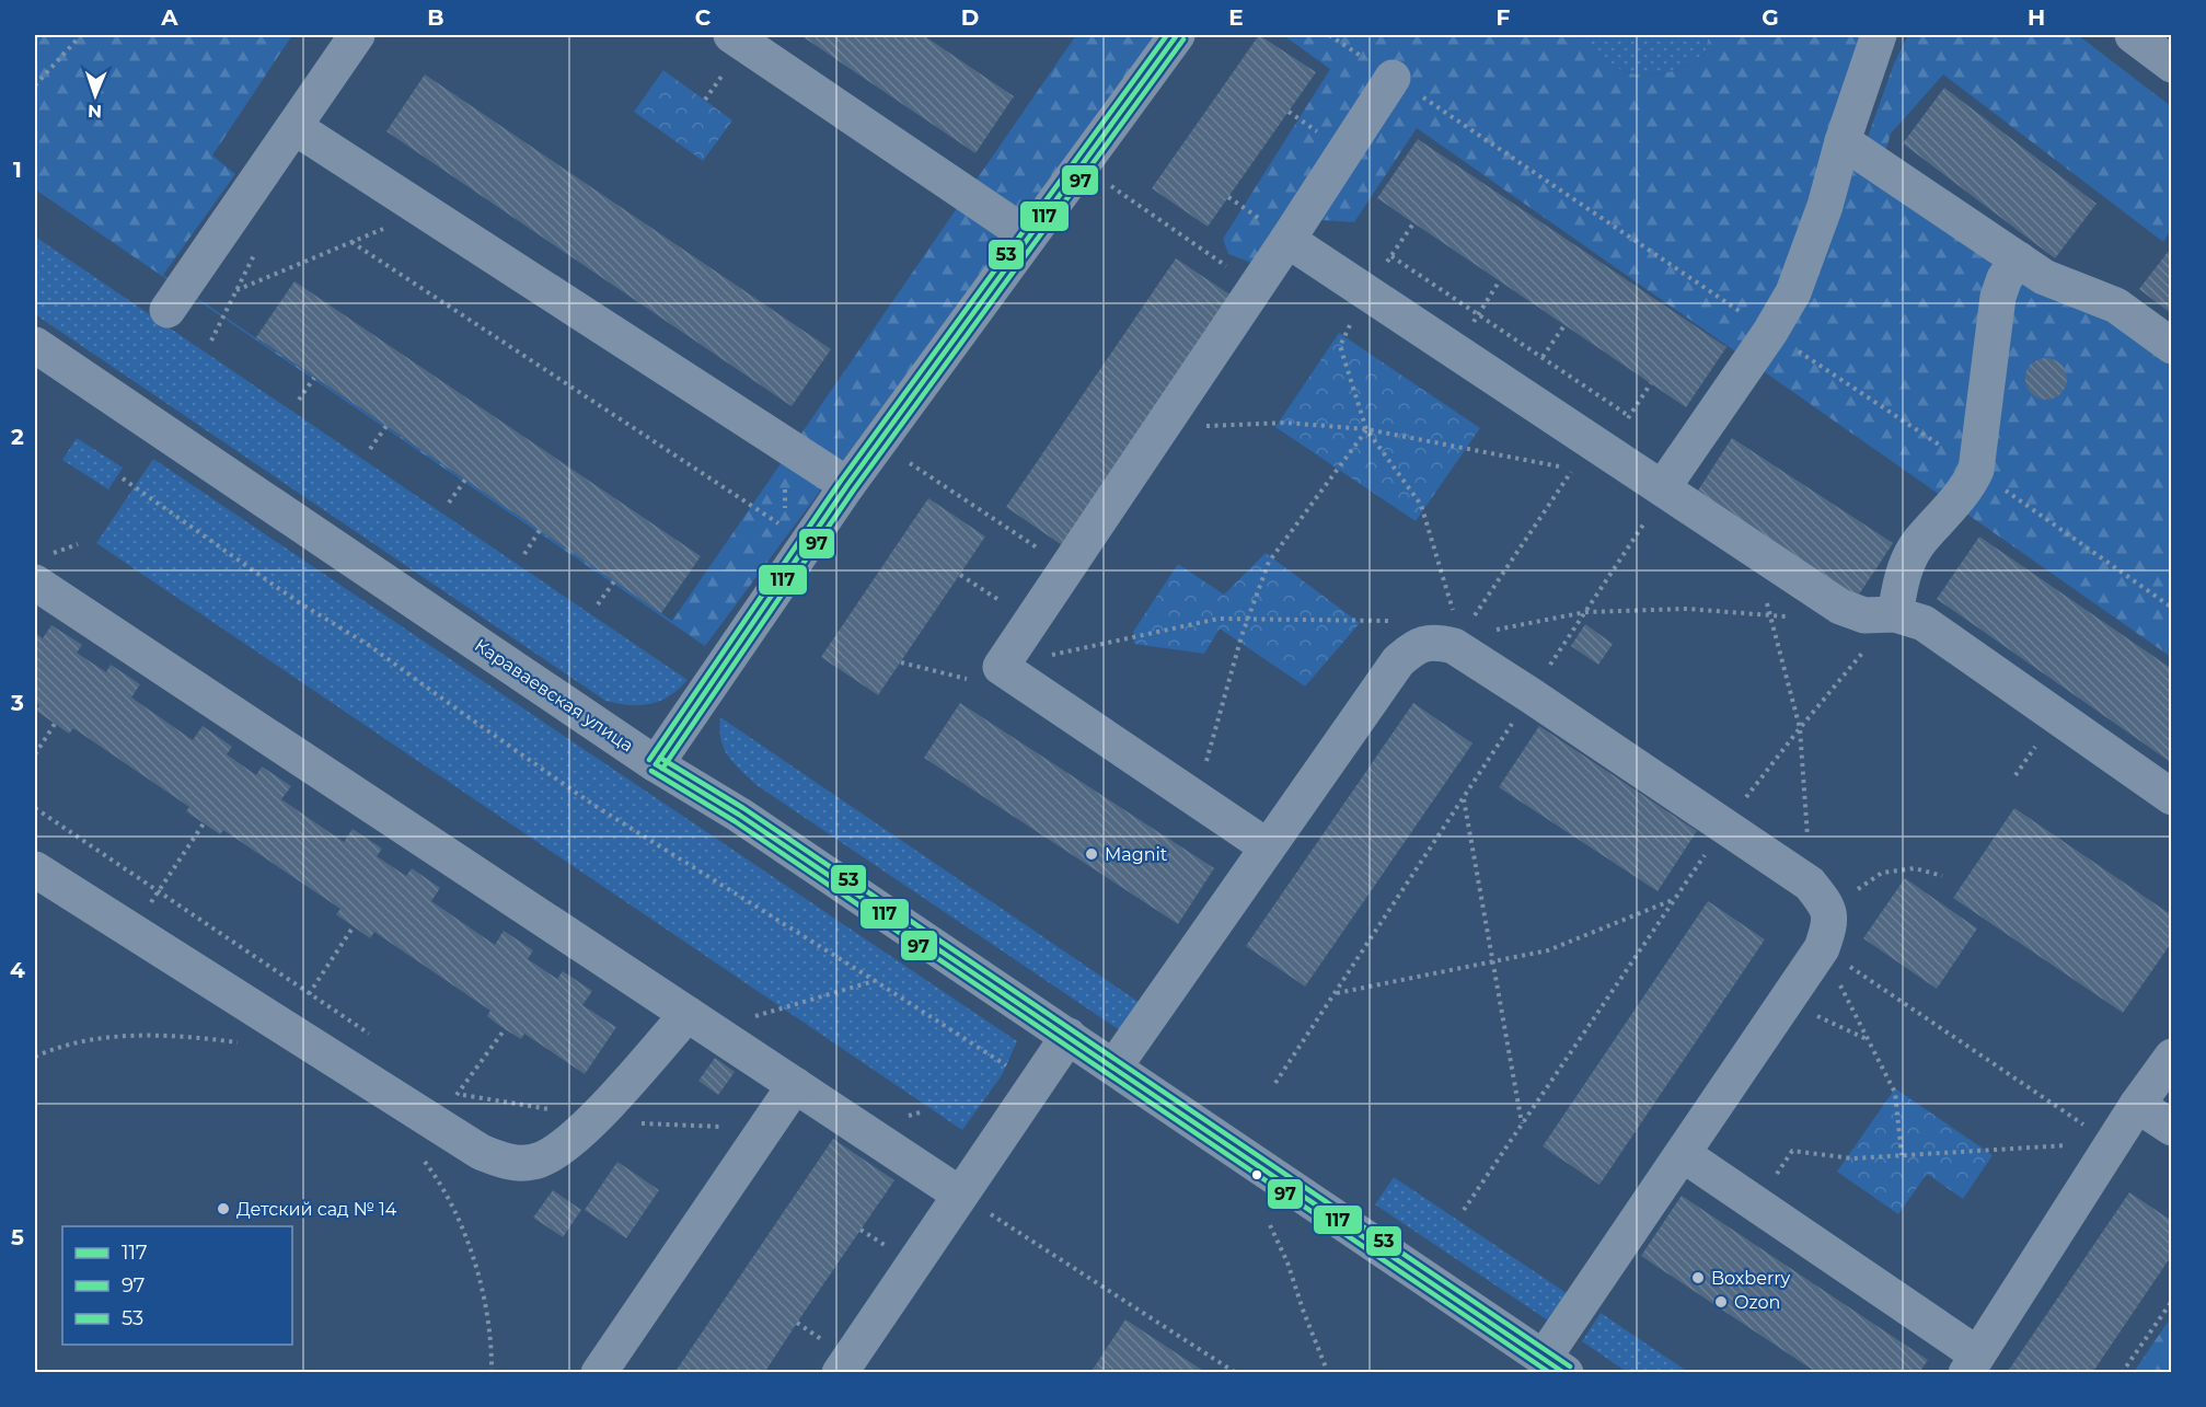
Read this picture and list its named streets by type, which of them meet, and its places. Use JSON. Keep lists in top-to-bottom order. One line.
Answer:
{"streets":{"street":["Караваевская улица"]},"places":["Magnit","Детский сад № 14","Boxberry","Ozon"],"lines":["transit line 117","transit line 53","transit line 97"],"legend":["117","97","53"],"north":"bottom","grid":{"columns":["A","B","C","D","E","F","G","H"],"rows":["1","2","3","4","5"]}}
